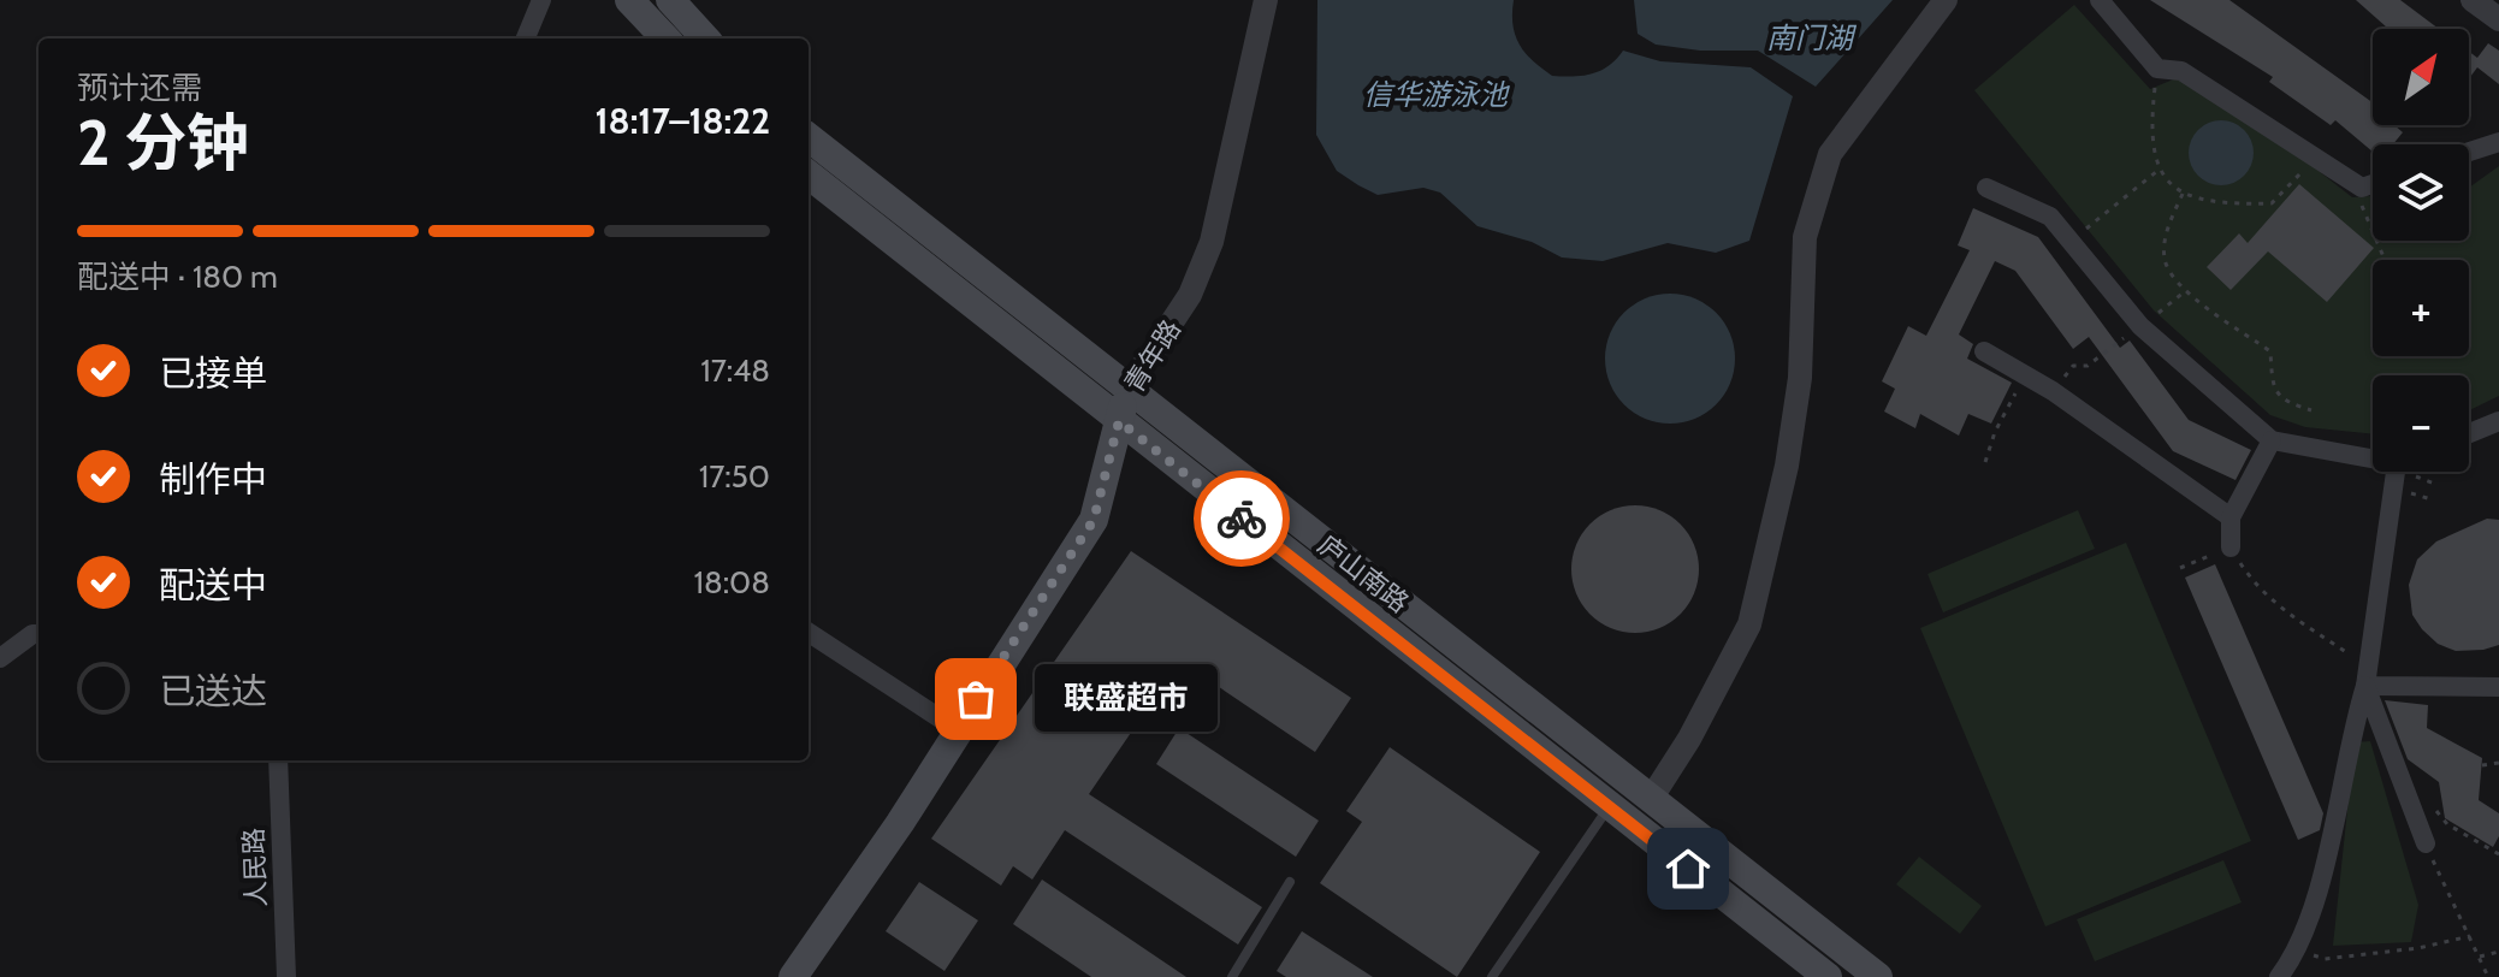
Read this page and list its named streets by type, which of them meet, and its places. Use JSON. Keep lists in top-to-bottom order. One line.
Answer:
{"streets":{"main road":["青年路","庐山南路"],"street":["人民路"]},"crossings":[["青年路","庐山南路"]],"water":["南门湖","信华游泳池"],"places":["联盛超市"],"north":"top right","page":{"map_buttons":["+","−"],"heading":["2 分钟","预计还需","18:17–18:22"],"bar":"配送中 · 180 m","list":[["已接单","17:48"],["制作中","17:50"],["配送中","18:08"],"已送达"],"bubble":"联盛超市"}}
